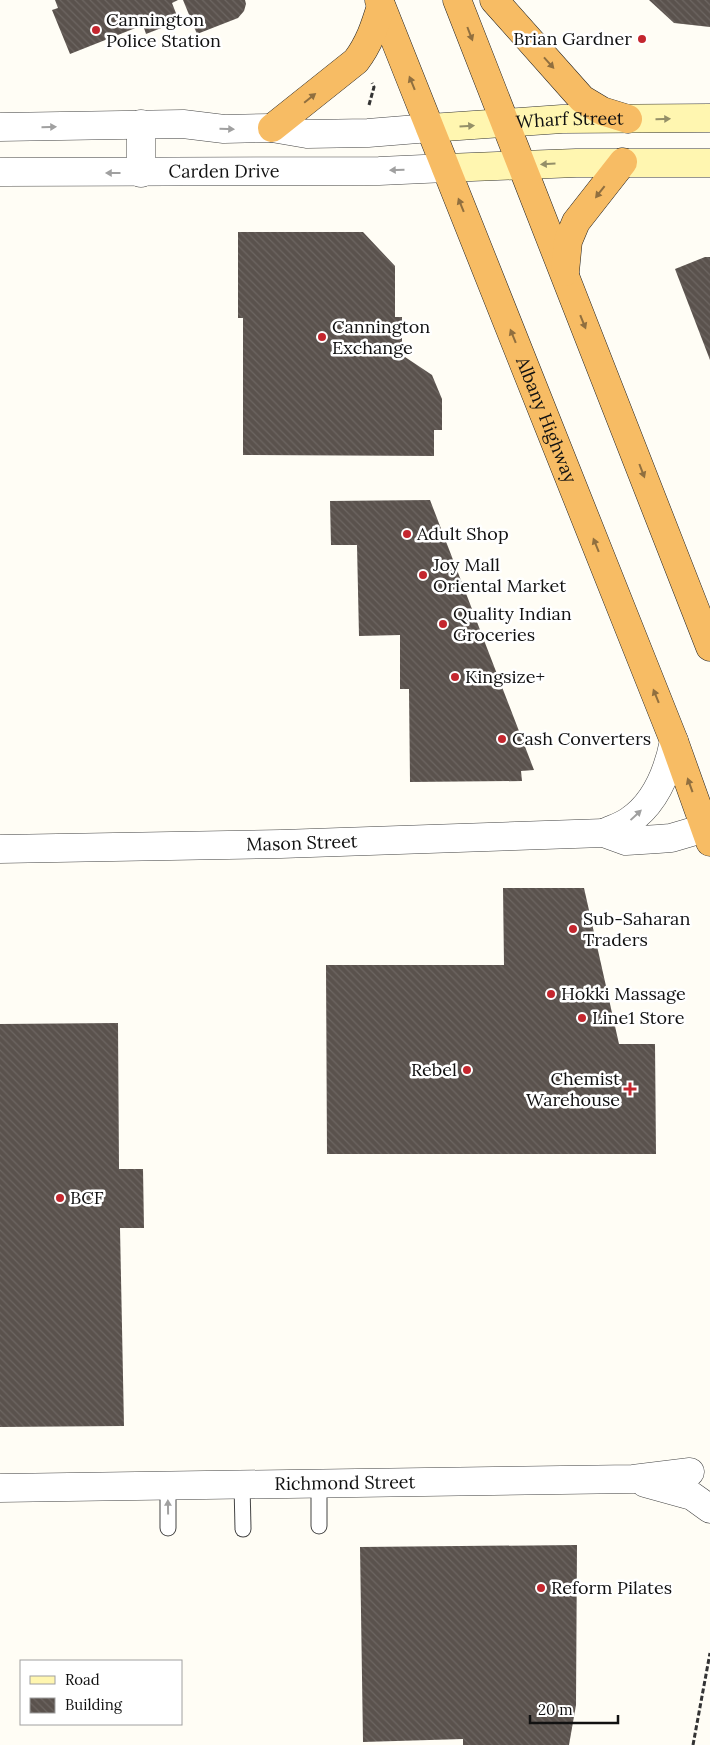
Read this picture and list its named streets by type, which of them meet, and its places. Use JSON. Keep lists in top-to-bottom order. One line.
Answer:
{"streets":{"highway":["Albany Highway"],"main road":["Wharf Street"],"street":["Carden Drive","Mason Street","Richmond Street"]},"crossings":[["Wharf Street","Albany Highway"],["Carden Drive","Albany Highway"],["Albany Highway","Mason Street"]],"places":{"other":["Cannington Police Station","Brian Gardner","Cannington Exchange","Adult Shop","Joy Mall Oriental Market","Quality Indian Groceries","Kingsize+","Cash Converters","Sub-Saharan Traders","Hokki Massage","Line1 Store","Rebel","BCF","Reform Pilates"],"health":["Chemist Warehouse"]},"legend":["Road","Building"],"scale_bar":"20 m"}
